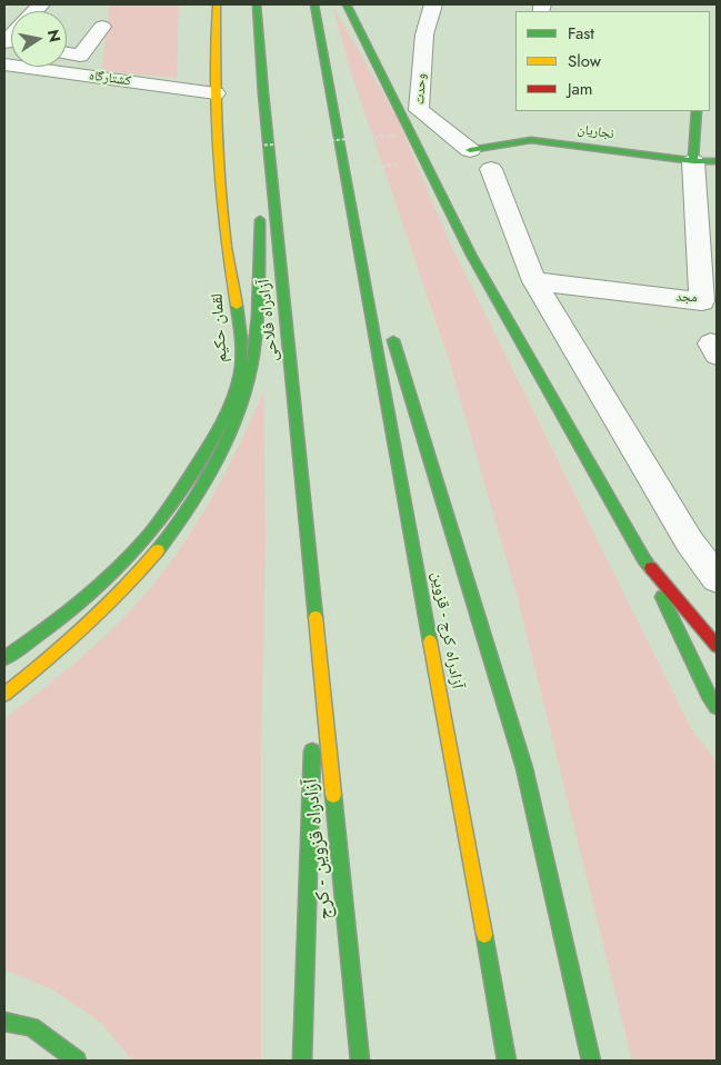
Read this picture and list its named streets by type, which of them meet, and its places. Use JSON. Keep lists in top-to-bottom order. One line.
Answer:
{"streets":{"main road":["نجاریان","آزادراه فلاحی","لقمان حکیم","آزادراه کرج - قزوین","آزادراه قزوین - کرج"],"street":["کشتارگاه","وحدت","مجد"]},"crossings":[["کشتارگاه","لقمان حکیم"],["وحدت","نجاریان"],["نجاریان","مجد"],["آزادراه فلاحی","آزادراه قزوین - کرج"]],"legend":["Fast","Slow","Jam"],"north":"right"}
